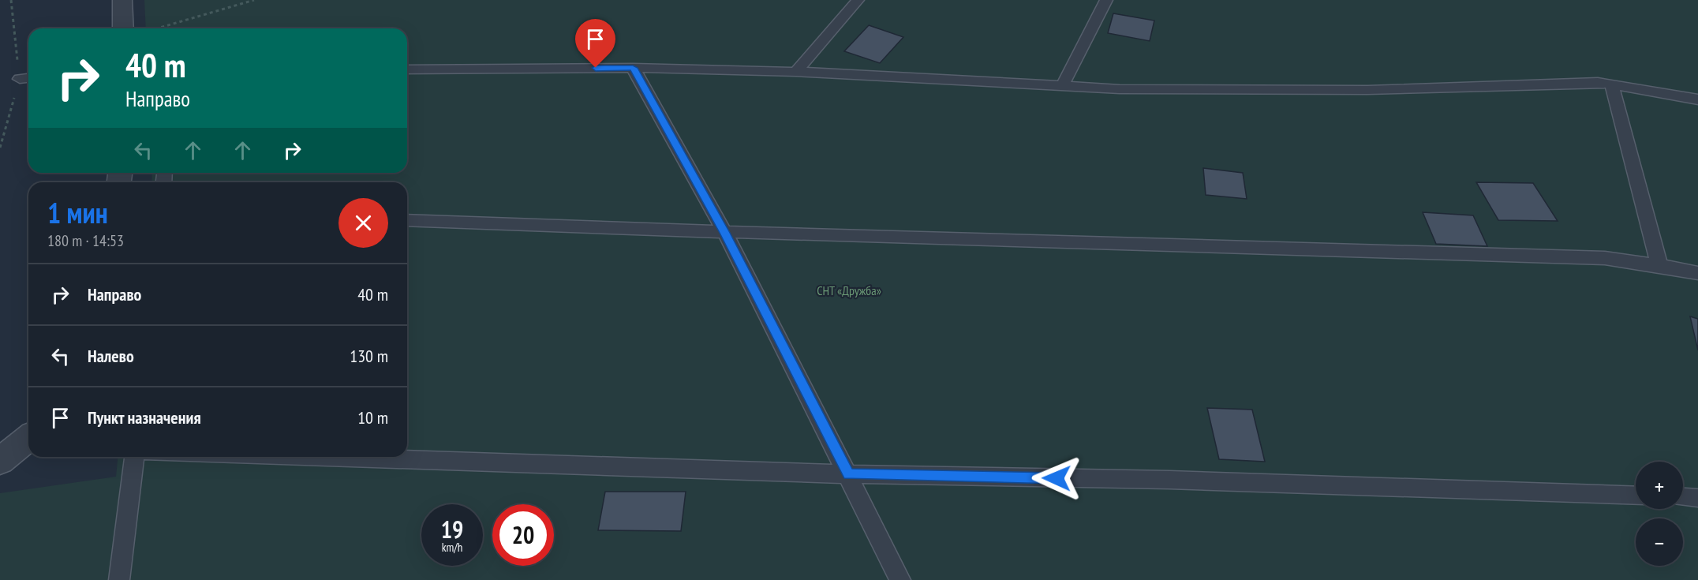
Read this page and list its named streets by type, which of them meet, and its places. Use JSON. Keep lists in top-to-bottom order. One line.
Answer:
{"parks":["СНТ «Дружба»"],"page":{"turn":["40 m","Направо"],"heading":["1 мин","180 m · 14:53"],"list":[{"name":"Направо","value":"40 m"},{"name":"Налево","value":"130 m"},{"name":"Пункт назначения","value":"10 m"}],"map_buttons":["+","−"],"speed":"19 km/h","limit":"20"}}
